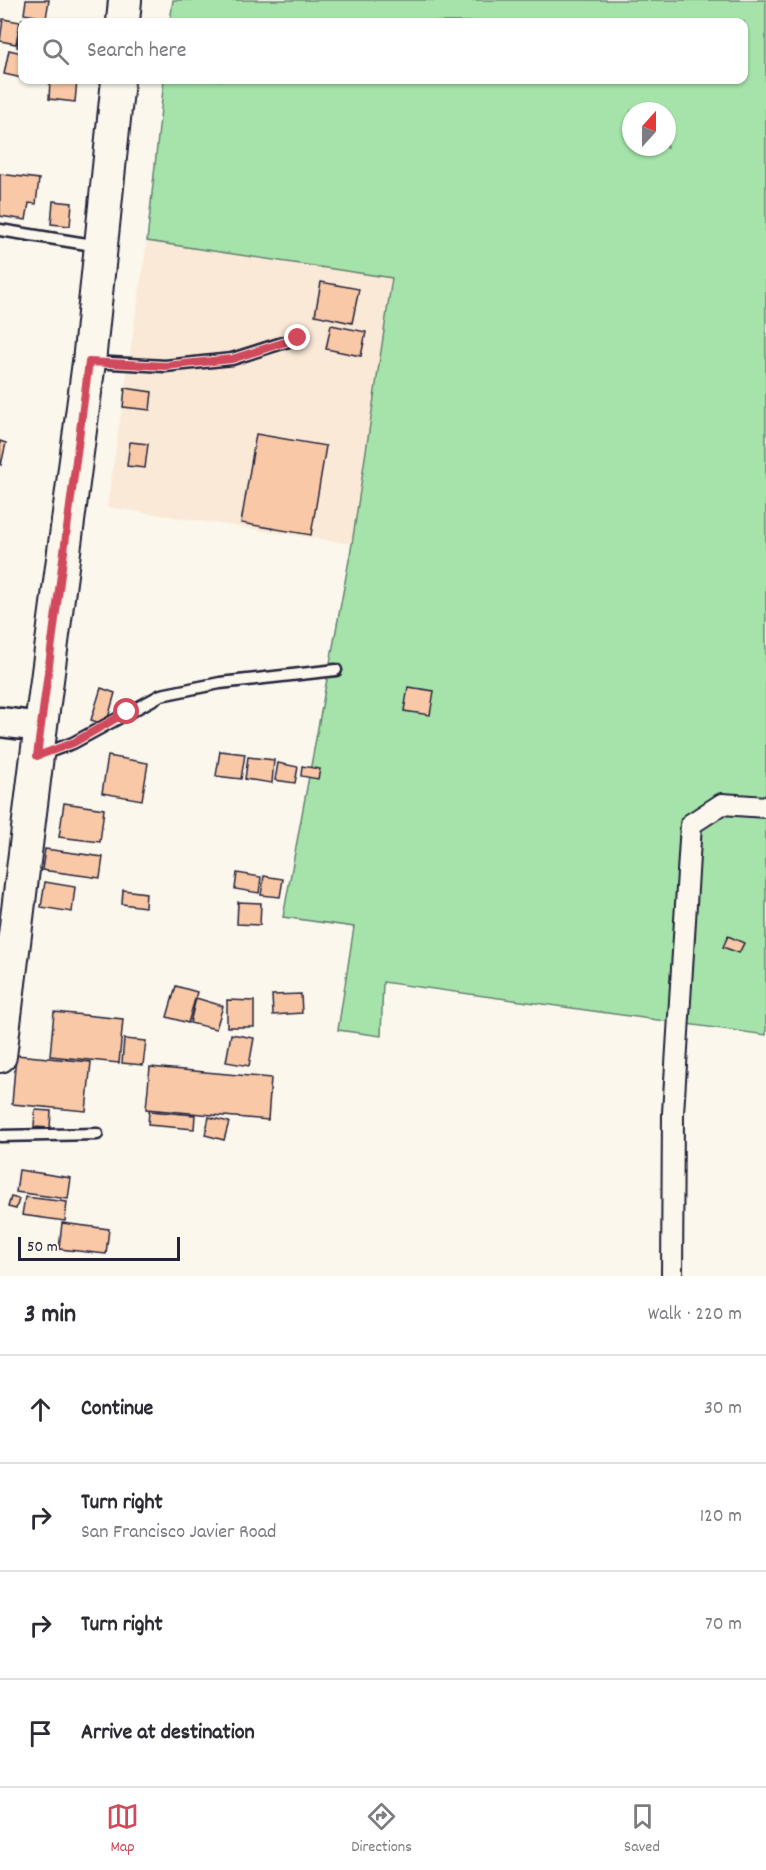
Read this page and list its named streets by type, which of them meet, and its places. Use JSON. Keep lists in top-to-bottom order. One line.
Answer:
{"scale_bar":"50 m","north":"top","page":{"search":"Search here","scale":"50 m","heading":["3 min","Walk · 220 m"],"list":[["Continue","30 m"],["Turn right","San Francisco Javier Road","120 m"],["Turn right","70 m"],"Arrive at destination"],"nav":["Map","Directions","Saved"]}}
